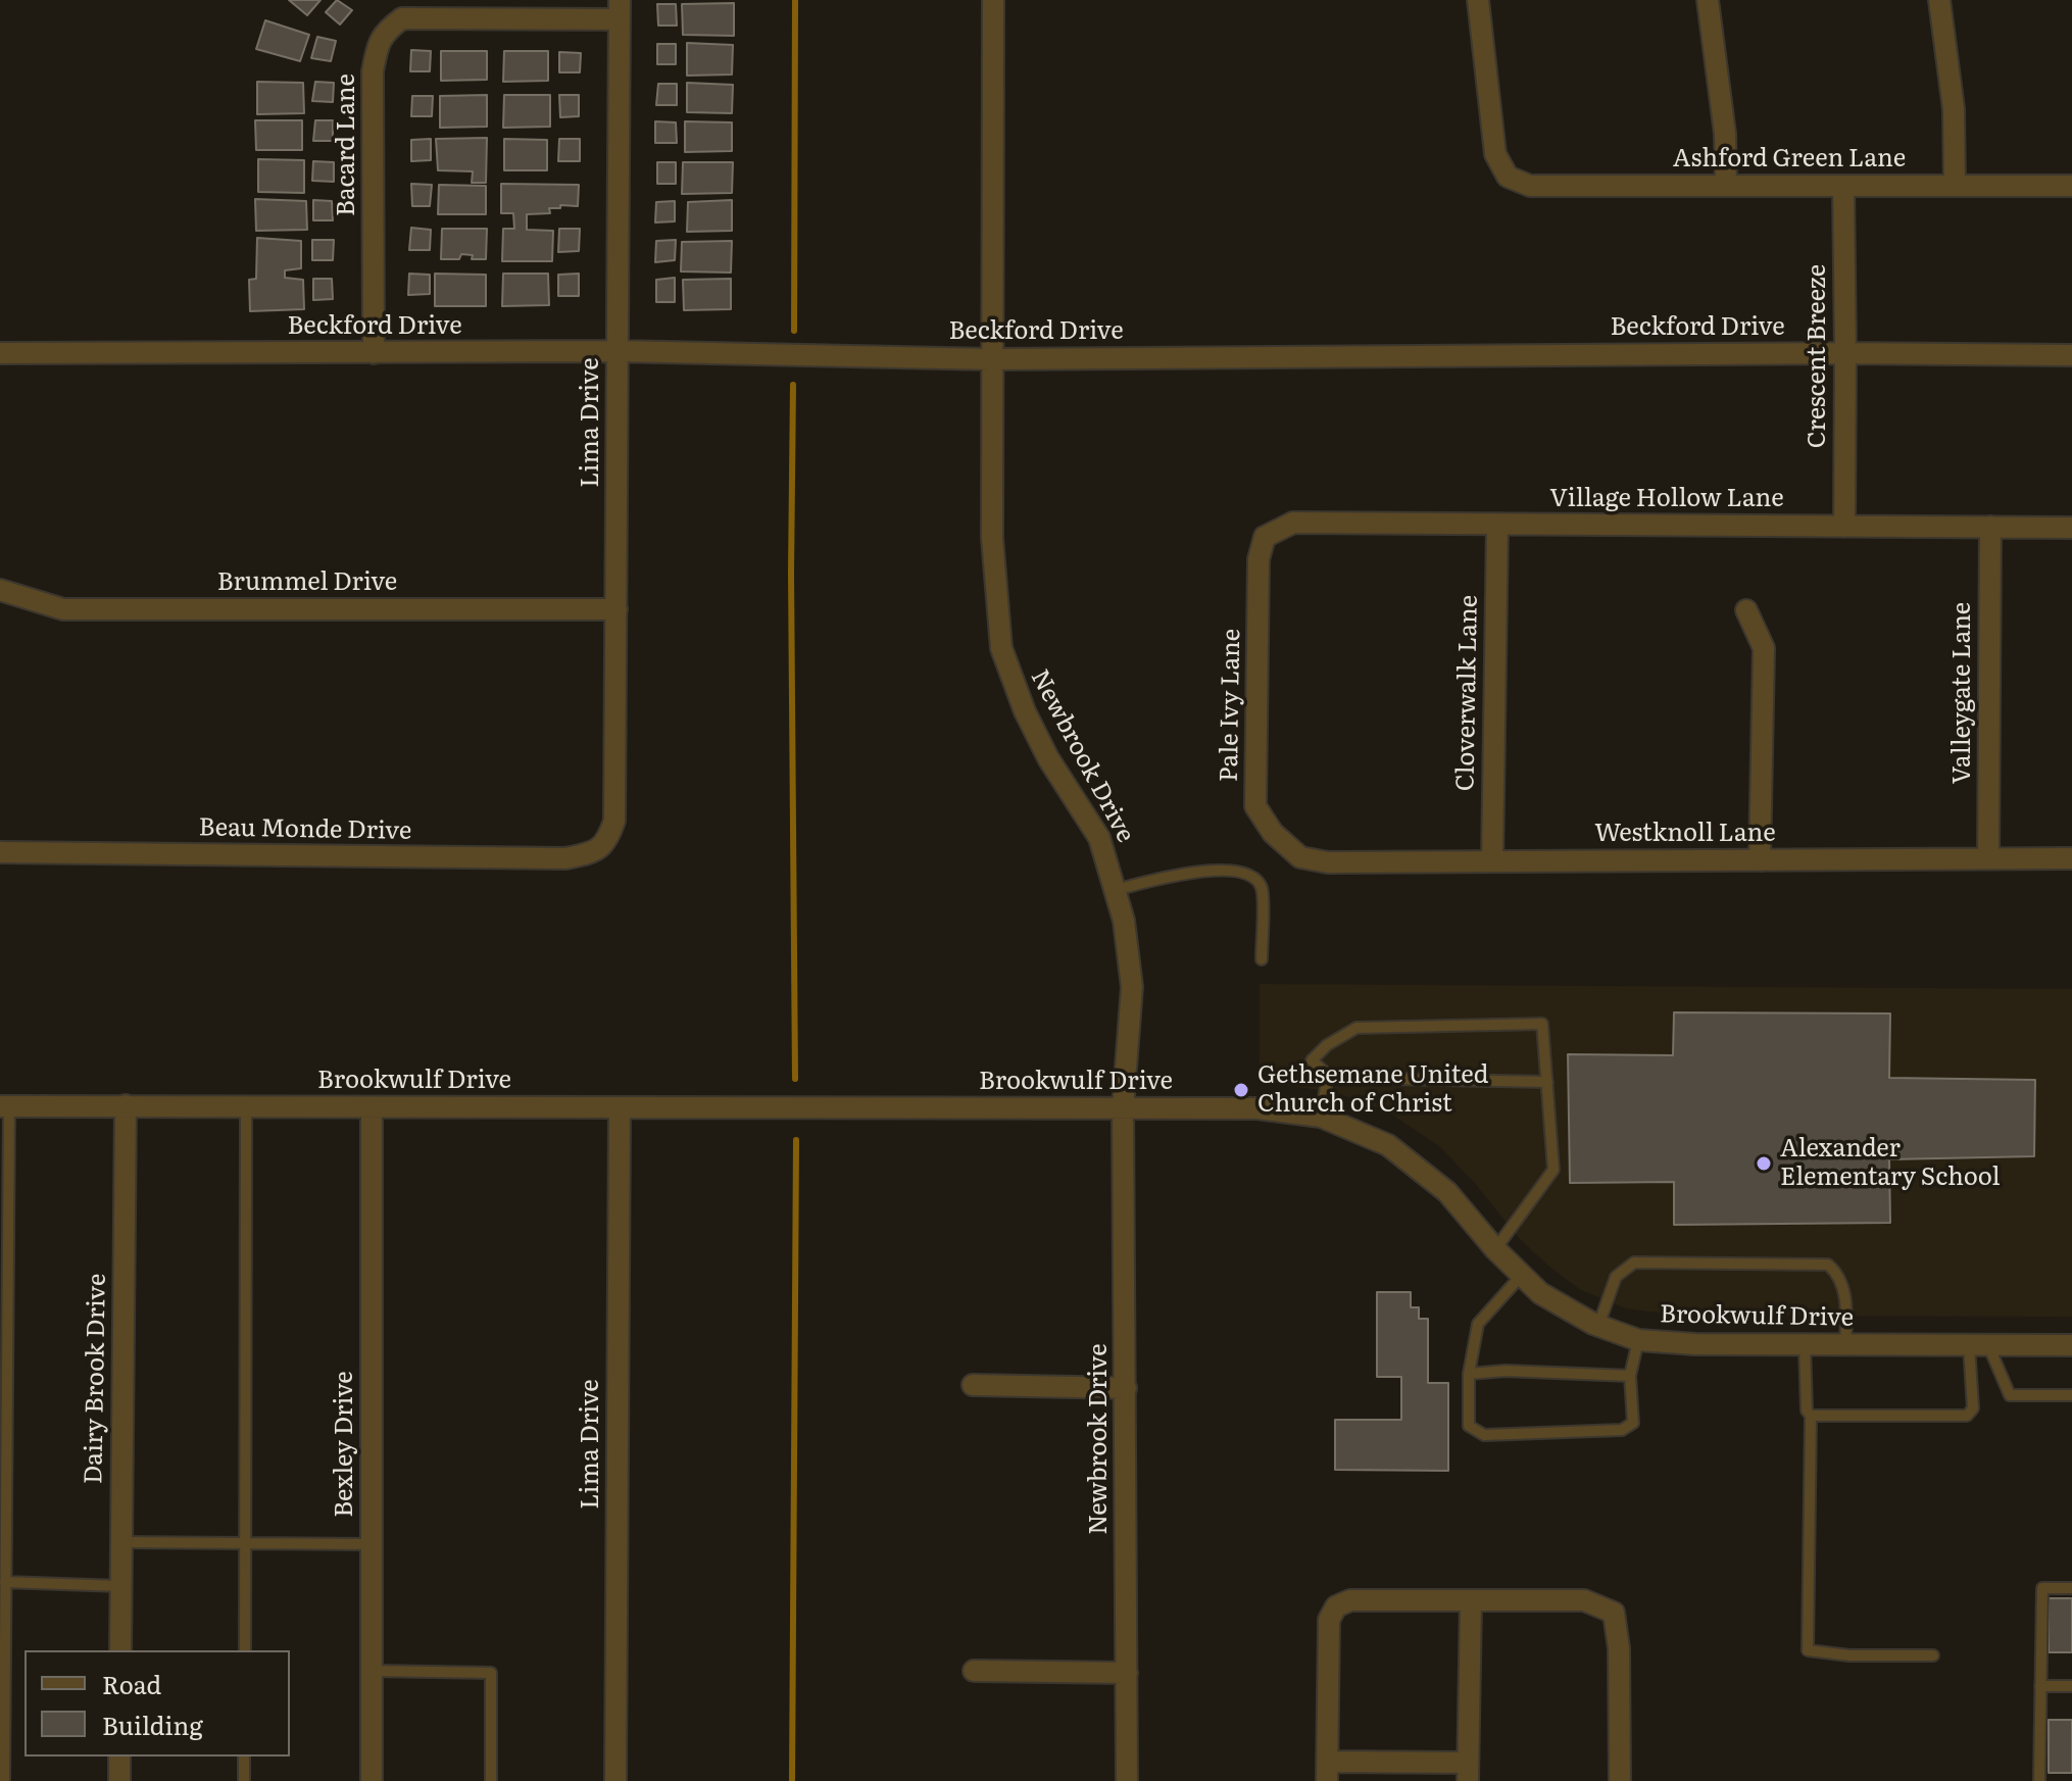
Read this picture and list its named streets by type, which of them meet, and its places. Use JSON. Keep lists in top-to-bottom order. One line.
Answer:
{"streets":{"street":["Bacard Lane","Ashford Green Lane","Beckford Drive","Crescent Breeze","Lima Drive","Village Hollow Lane","Brummel Drive","Cloverwalk Lane","Valleygate Lane","Pale Ivy Lane","Newbrook Drive","Beau Monde Drive","Westknoll Lane","Brookwulf Drive","Dairy Brook Drive","Bexley Drive"]},"crossings":[["Bacard Lane","Beckford Drive"],["Bacard Lane","Lima Drive"],["Ashford Green Lane","Crescent Breeze"],["Beckford Drive","Crescent Breeze"],["Beckford Drive","Lima Drive"],["Beckford Drive","Newbrook Drive"],["Crescent Breeze","Village Hollow Lane"],["Lima Drive","Brummel Drive"],["Lima Drive","Beau Monde Drive"],["Lima Drive","Brookwulf Drive"],["Village Hollow Lane","Cloverwalk Lane"],["Village Hollow Lane","Valleygate Lane"],["Village Hollow Lane","Pale Ivy Lane"],["Cloverwalk Lane","Westknoll Lane"],["Valleygate Lane","Westknoll Lane"],["Pale Ivy Lane","Westknoll Lane"],["Newbrook Drive","Brookwulf Drive"],["Brookwulf Drive","Dairy Brook Drive"],["Brookwulf Drive","Bexley Drive"]],"places":["Gethsemane United Church of Christ","Alexander Elementary School"],"legend":["Road","Building"]}
